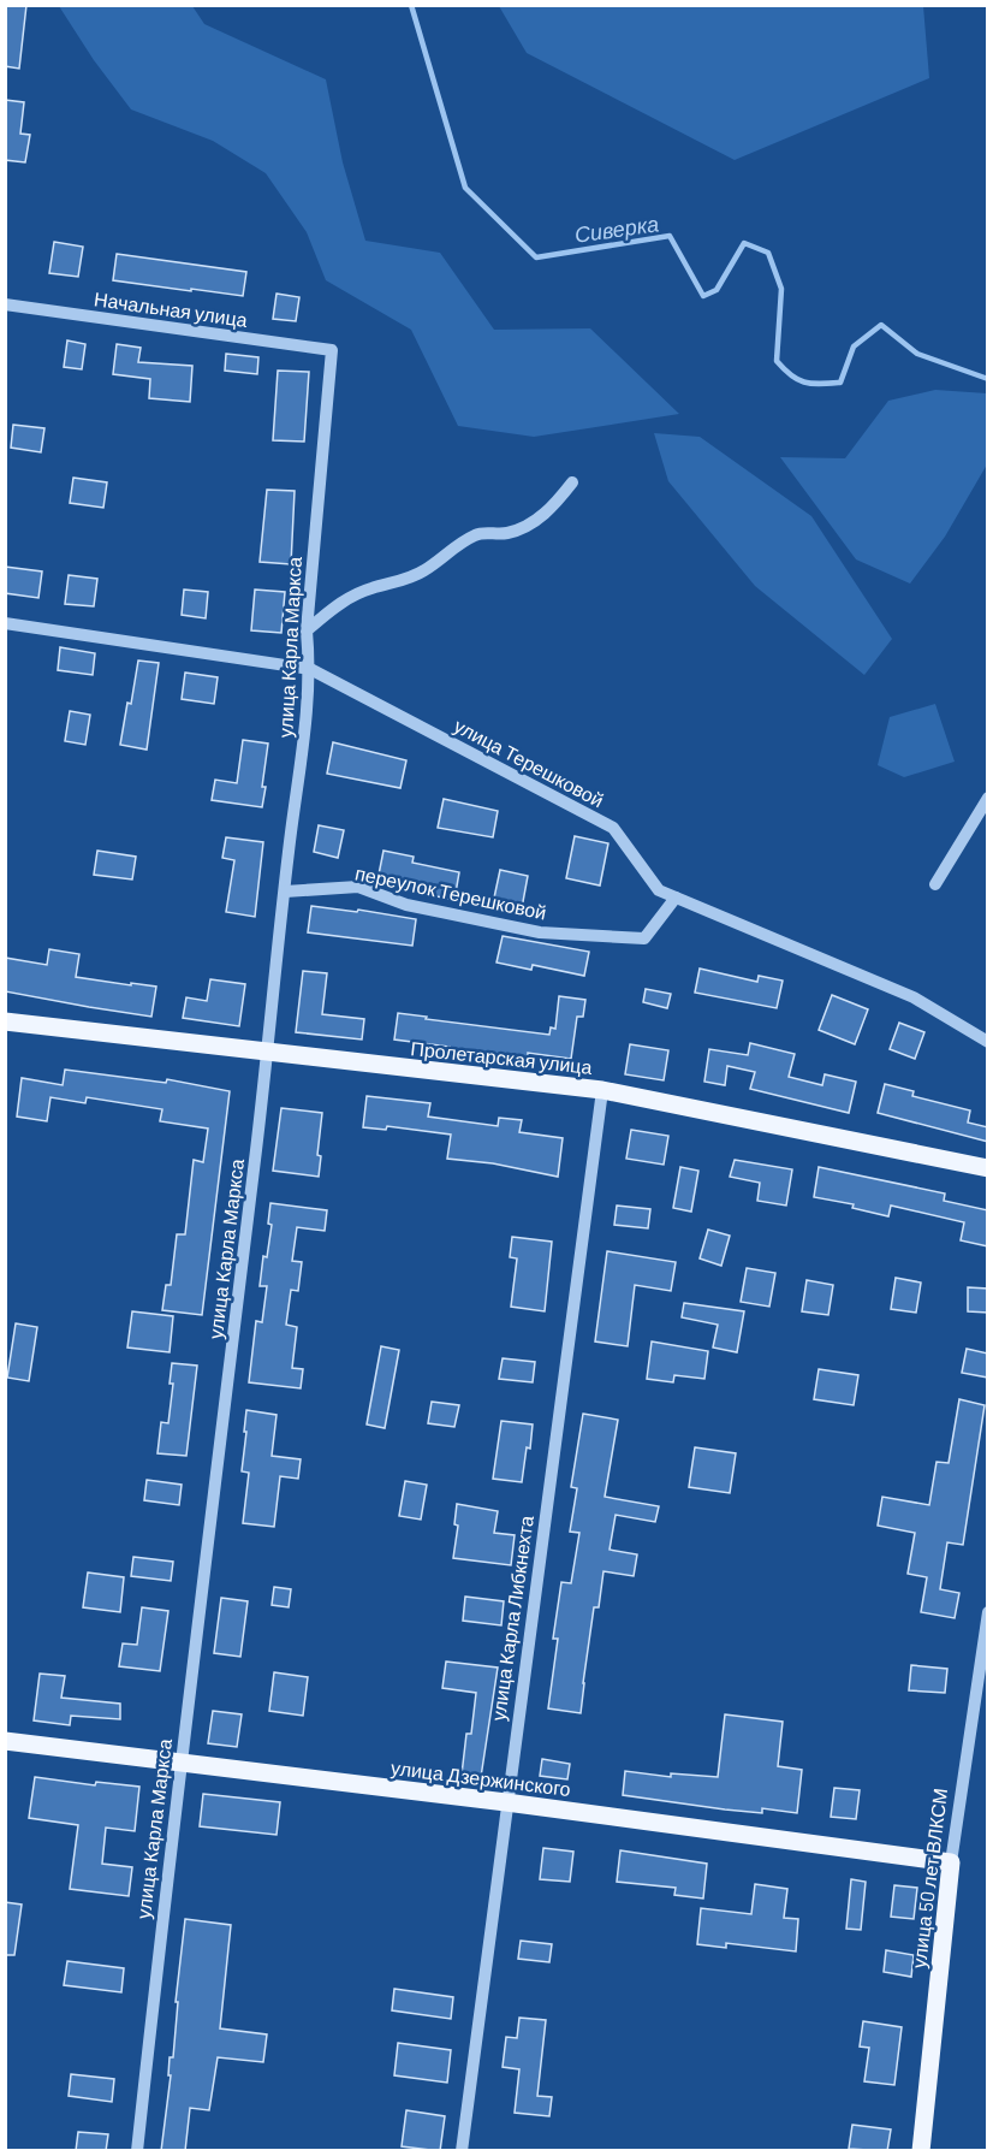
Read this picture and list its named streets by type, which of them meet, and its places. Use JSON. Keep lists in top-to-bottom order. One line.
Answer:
{"streets":{"main road":["Пролетарская улица","улица Дзержинского","улица 50 лет ВЛКСМ"],"street":["Начальная улица","улица Карла Маркса","улица Терешковой","переулок Терешковой","улица Карла Либкнехта"]},"crossings":[["Начальная улица","улица Карла Маркса"],["улица Карла Маркса","улица Терешковой"],["улица Карла Маркса","переулок Терешковой"],["улица Карла Маркса","Пролетарская улица"],["улица Карла Маркса","улица Дзержинского"],["улица Терешковой","переулок Терешковой"],["Пролетарская улица","улица Карла Либкнехта"],["улица Карла Либкнехта","улица Дзержинского"],["улица Дзержинского","улица 50 лет ВЛКСМ"]],"water":["Сиверка"]}
